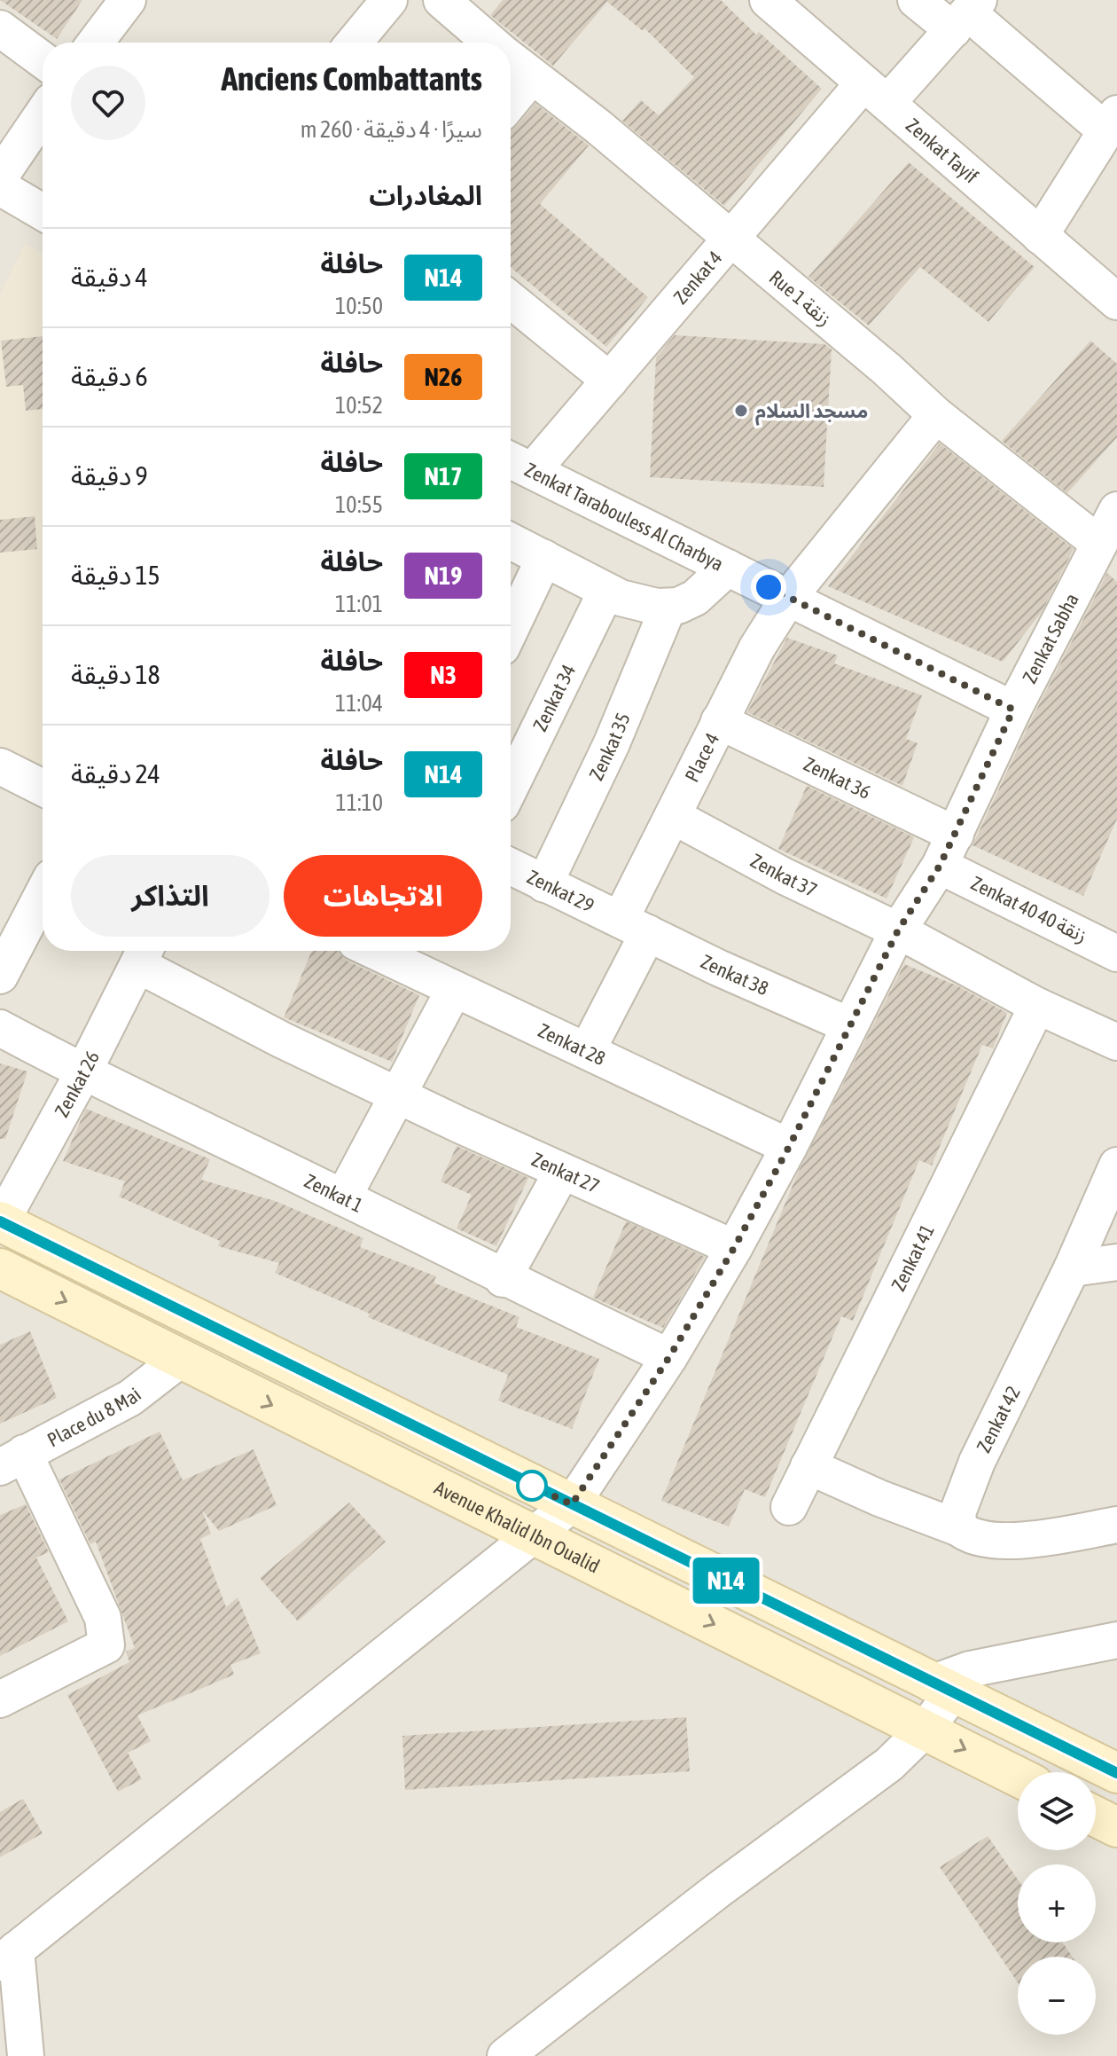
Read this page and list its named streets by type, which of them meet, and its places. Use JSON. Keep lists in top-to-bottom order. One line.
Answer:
{"streets":{"main road":["Avenue Khalid Ibn Oualid"],"street":["Zenkat Tayif","Zenkat 4","Rue 1 زنقة","Zenkat Tarabouless Al Charbya","Zenkat Sabha","Zenkat 34","Zenkat 35","Place 4","Zenkat 36","Zenkat 37","Zenkat 29","Zenkat 40 زنقة 40","Zenkat 38","Zenkat 28","Zenkat 26","Zenkat 27","Zenkat 1","Zenkat 41","Place du 8 Mai","Zenkat 42"]},"crossings":[["Zenkat Tayif","Zenkat 4"],["Zenkat 4","Rue 1 زنقة"],["Zenkat 4","Zenkat Tarabouless Al Charbya"],["Rue 1 زنقة","Zenkat Sabha"],["Rue 1 زنقة","Place 4"],["Zenkat Tarabouless Al Charbya","Zenkat Sabha"],["Zenkat Tarabouless Al Charbya","Place 4"],["Zenkat Sabha","Zenkat 36"],["Zenkat Sabha","Zenkat 37"],["Zenkat Sabha","Zenkat 40 زنقة 40"],["Zenkat Sabha","Zenkat 38"],["Zenkat Sabha","Zenkat 28"],["Zenkat Sabha","Zenkat 27"],["Zenkat Sabha","Zenkat 1"],["Zenkat Sabha","Avenue Khalid Ibn Oualid"],["Zenkat 35","Zenkat 29"],["Place 4","Zenkat 36"],["Place 4","Zenkat 37"],["Place 4","Zenkat 29"],["Place 4","Zenkat 38"],["Place 4","Zenkat 28"],["Zenkat 37","Zenkat 41"],["Zenkat 29","Zenkat 38"],["Zenkat 26","Zenkat 27"],["Zenkat 26","Zenkat 1"],["Place du 8 Mai","Avenue Khalid Ibn Oualid"]],"places":["مسجد السلام"],"lines":["bus line N14"],"page":{"on_map":"N14","heading":[["Anciens Combattants","سيرًا · 4 دقيقة · 260 m"],"المغادرات"],"list":[{"mark":"N14","name":"حافلة","note":"10:50","value":"4 دقيقة"},{"mark":"N26","name":"حافلة","note":"10:52","value":"6 دقيقة"},{"mark":"N17","name":"حافلة","note":"10:55","value":"9 دقيقة"},{"mark":"N19","name":"حافلة","note":"11:01","value":"15 دقيقة"},{"mark":"N3","name":"حافلة","note":"11:04","value":"18 دقيقة"},{"mark":"N14","name":"حافلة","note":"11:10","value":"24 دقيقة"}],"buttons":["الاتجاهات","التذاكر"],"map_buttons":["+","−"]}}
